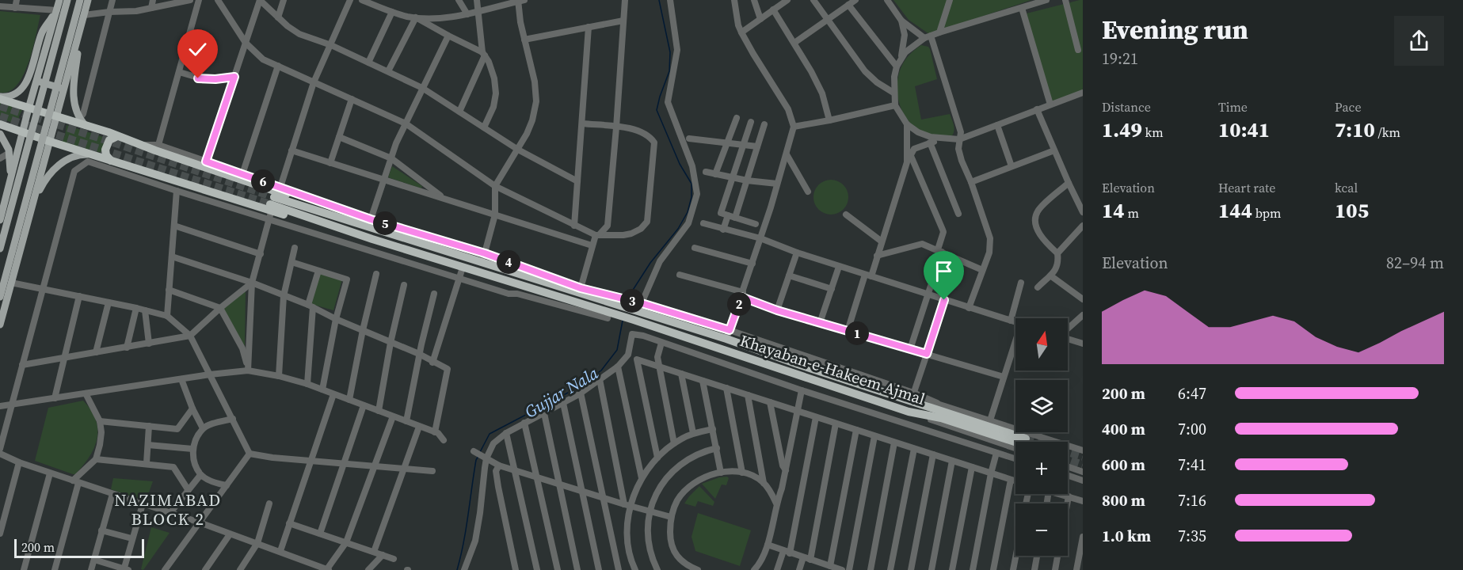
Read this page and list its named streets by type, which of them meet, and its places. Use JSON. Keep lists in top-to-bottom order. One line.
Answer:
{"streets":{"highway":["Khayaban-e-Hakeem Ajmal"]},"districts":["NAZIMABAD BLOCK 2"],"water":["Gujjar Nala"],"scale_bar":"200 m","north":"top","page":{"heading":["Evening run","19:21"],"stats":[["Distance","1.49 km"],["Time","10:41"],["Pace","7:10 /km"],["Elevation","14 m"],["Heart rate","144 bpm"],["kcal","105"]],"pins":["6","5","4","3","2","1"],"chart":["Elevation","82–94 m"],"map_buttons":["+","−"],"list":[{"name":"200 m","note":"6:47"},{"name":"400 m","note":"7:00"},{"name":"600 m","note":"7:41"},{"name":"800 m","note":"7:16"},{"name":"1.0 km","note":"7:35"}],"scale":"200 m"}}
